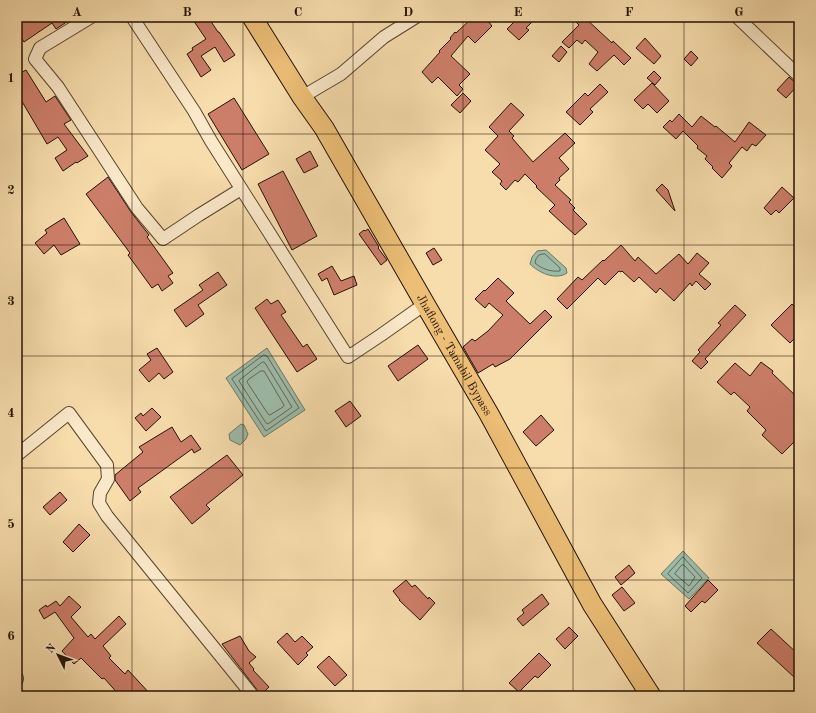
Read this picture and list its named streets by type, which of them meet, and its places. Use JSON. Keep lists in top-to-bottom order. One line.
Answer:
{"streets":{"highway":["Jhaflong - Tamabil Bypass"]},"north":"top left","grid":{"columns":["A","B","C","D","E","F","G"],"rows":["1","2","3","4","5","6"]}}
